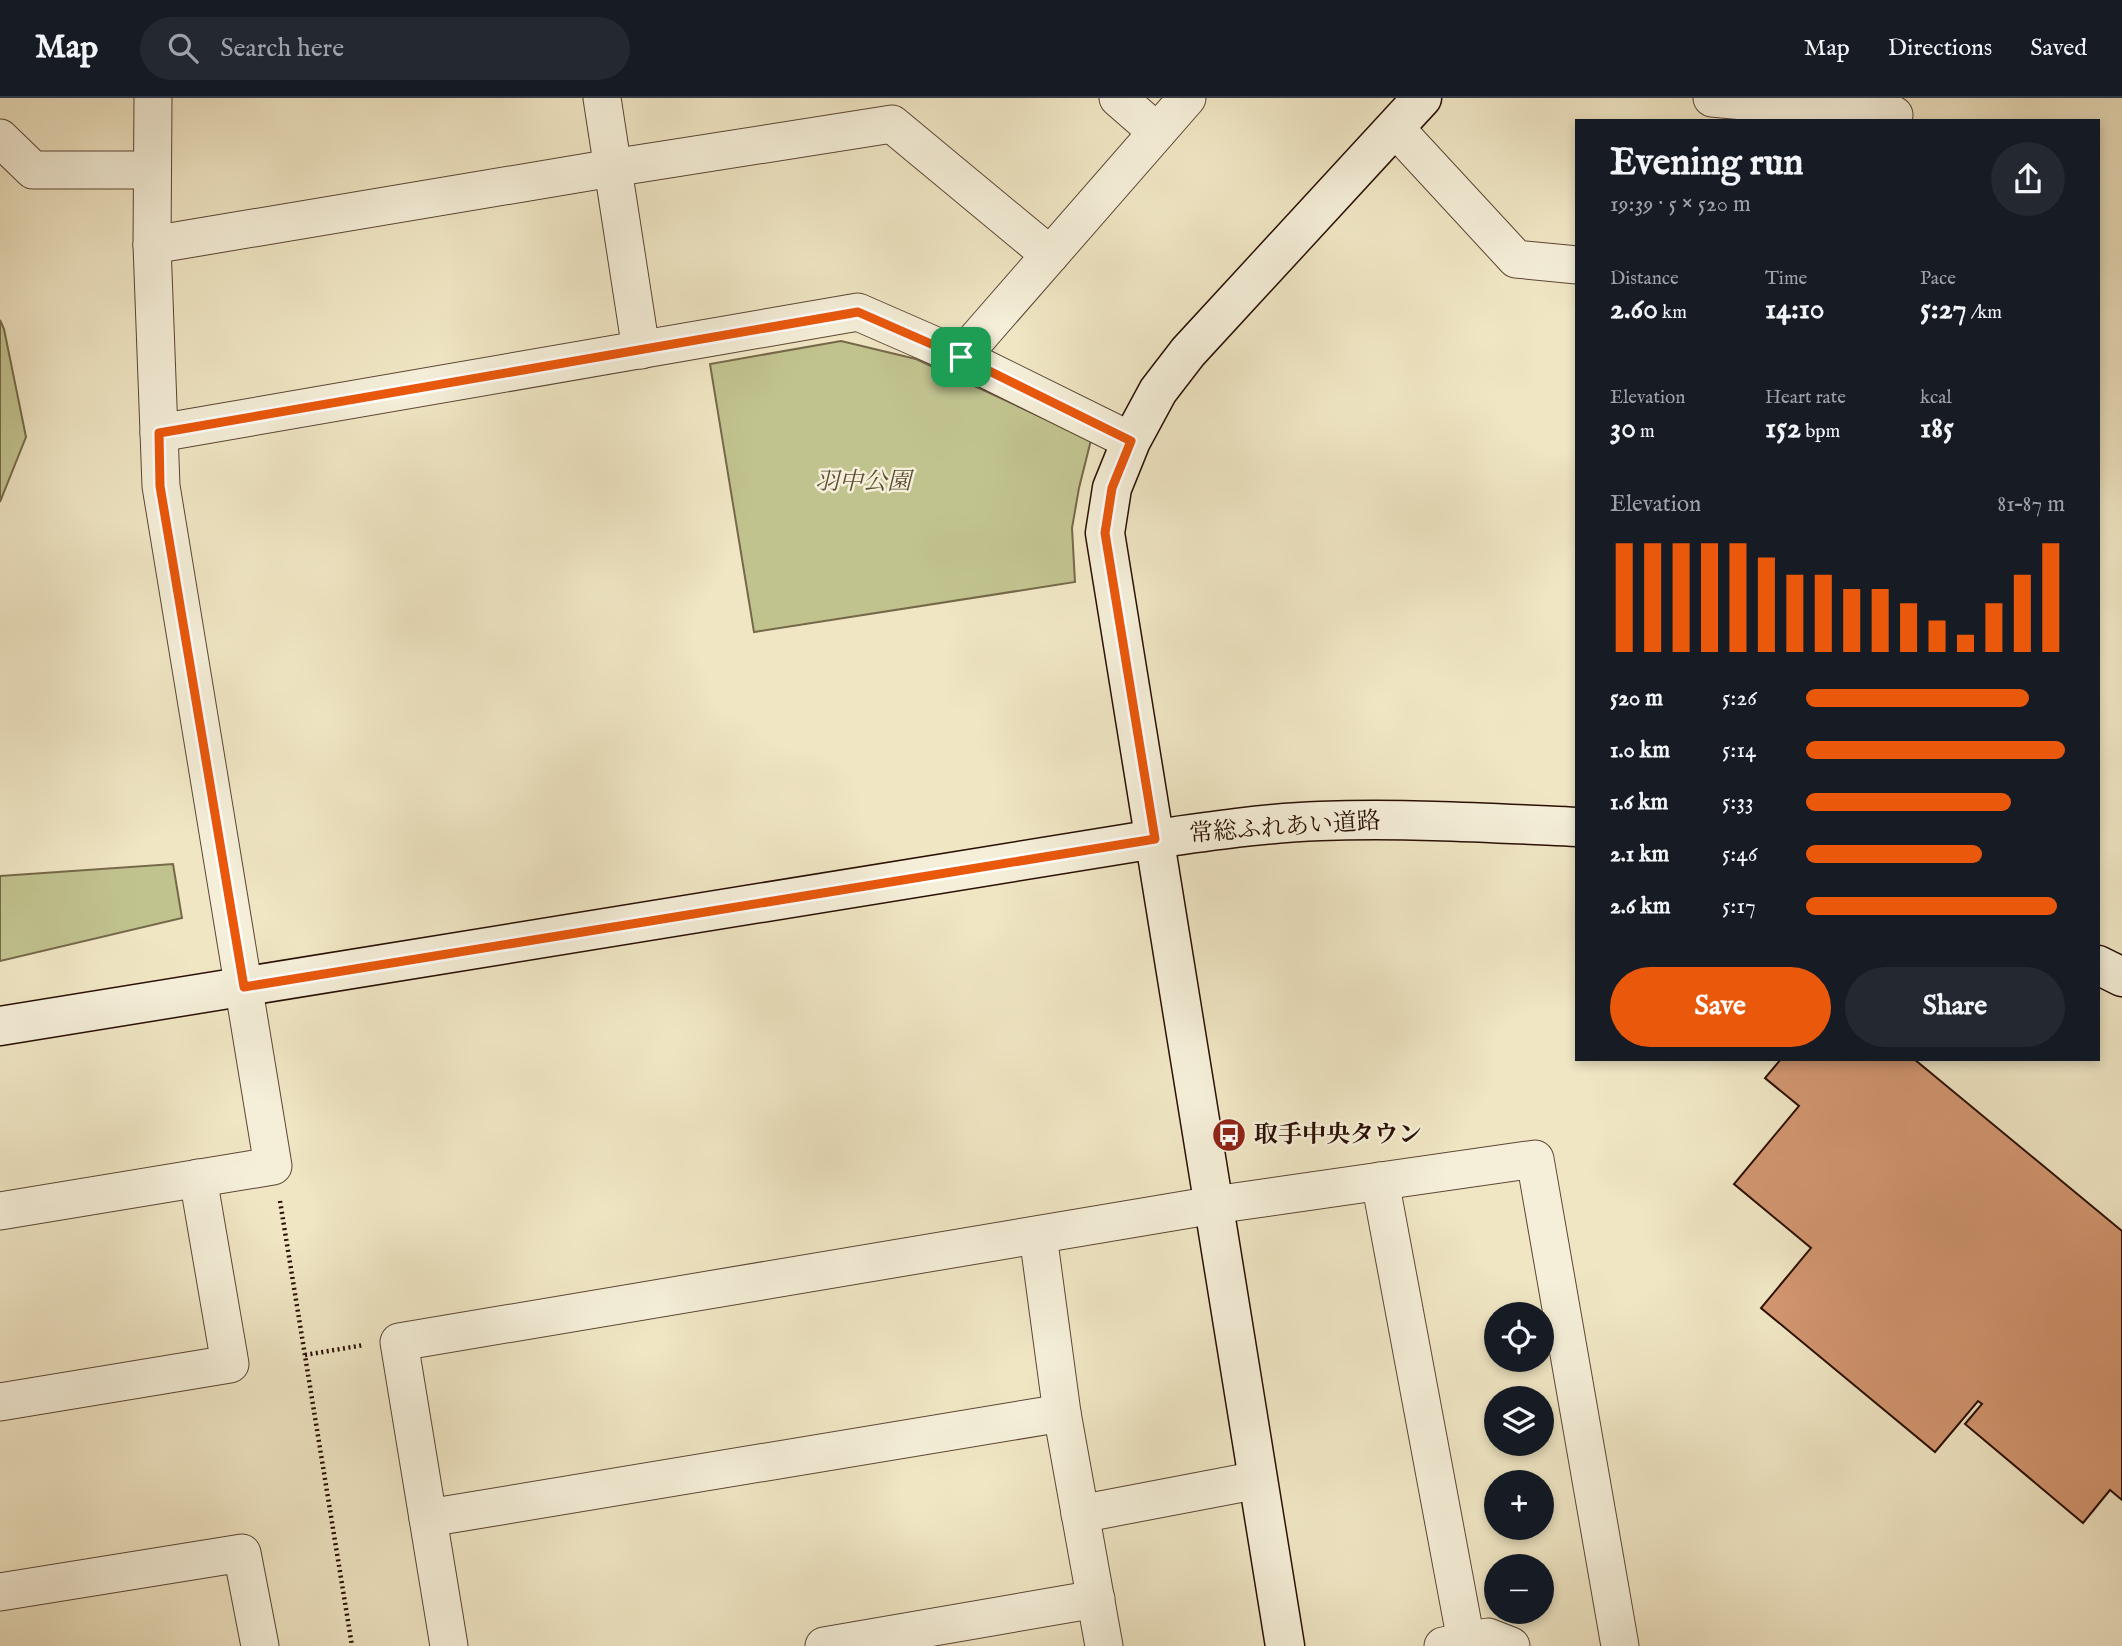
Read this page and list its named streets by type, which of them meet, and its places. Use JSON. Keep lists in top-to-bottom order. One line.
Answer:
{"streets":{"street":["常総ふれあい道路"]},"parks":["羽中公園"],"places":{"bus stop":["取手中央タウン"]},"page":{"header":"Map","search":"Search here","nav":["Map","Directions","Saved"],"heading":["Evening run","19:39 · 5 × 520 m"],"stats":[["Distance","2.60 km"],["Time","14:10"],["Pace","5:27 /km"],["Elevation","30 m"],["Heart rate","152 bpm"],["kcal","185"]],"chart":["Elevation","81–87 m"],"list":[{"name":"520 m","note":"5:26"},{"name":"1.0 km","note":"5:14"},{"name":"1.6 km","note":"5:33"},{"name":"2.1 km","note":"5:46"},{"name":"2.6 km","note":"5:17"}],"buttons":["Save","Share"],"map_buttons":["+","−"]}}
